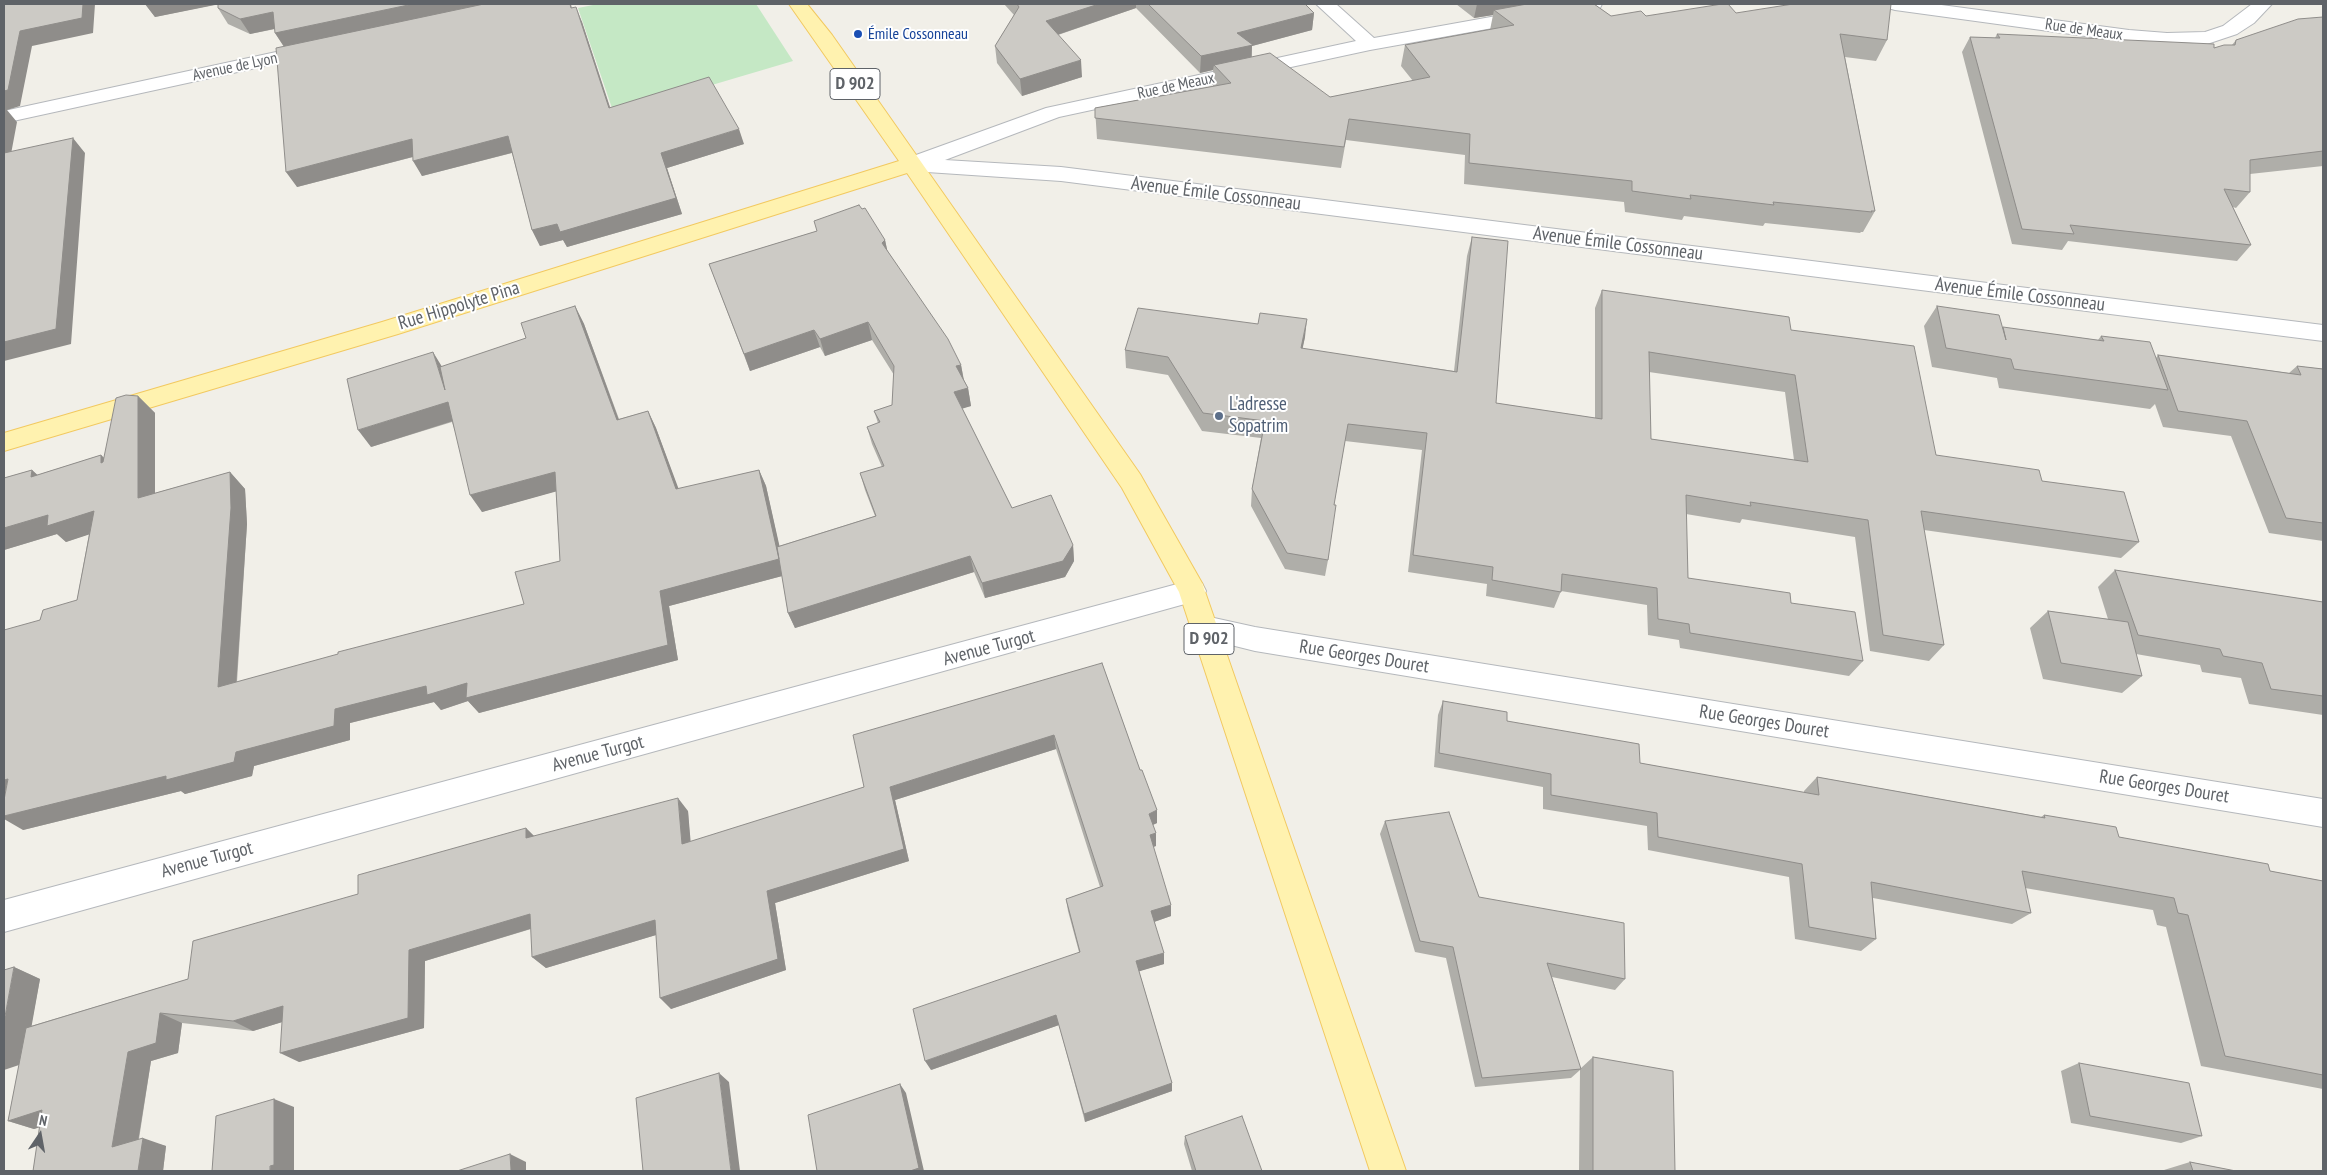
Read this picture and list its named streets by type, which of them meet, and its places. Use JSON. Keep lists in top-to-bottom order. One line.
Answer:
{"streets":{"main road":["D 902","Rue Hippolyte Pina"],"street":["Rue de Meaux","Avenue de Lyon","Avenue Émile Cossonneau","Avenue Turgot","Rue Georges Douret"]},"crossings":[["Rue de Meaux","D 902"],["Rue de Meaux","Avenue Émile Cossonneau"],["Rue de Meaux","Rue Hippolyte Pina"],["D 902","Avenue Émile Cossonneau"],["D 902","Rue Hippolyte Pina"],["D 902","Avenue Turgot"],["D 902","Rue Georges Douret"],["Avenue Émile Cossonneau","Rue Hippolyte Pina"]],"places":["Émile Cossonneau","L'adresse Sopatrim"],"north":"top"}
